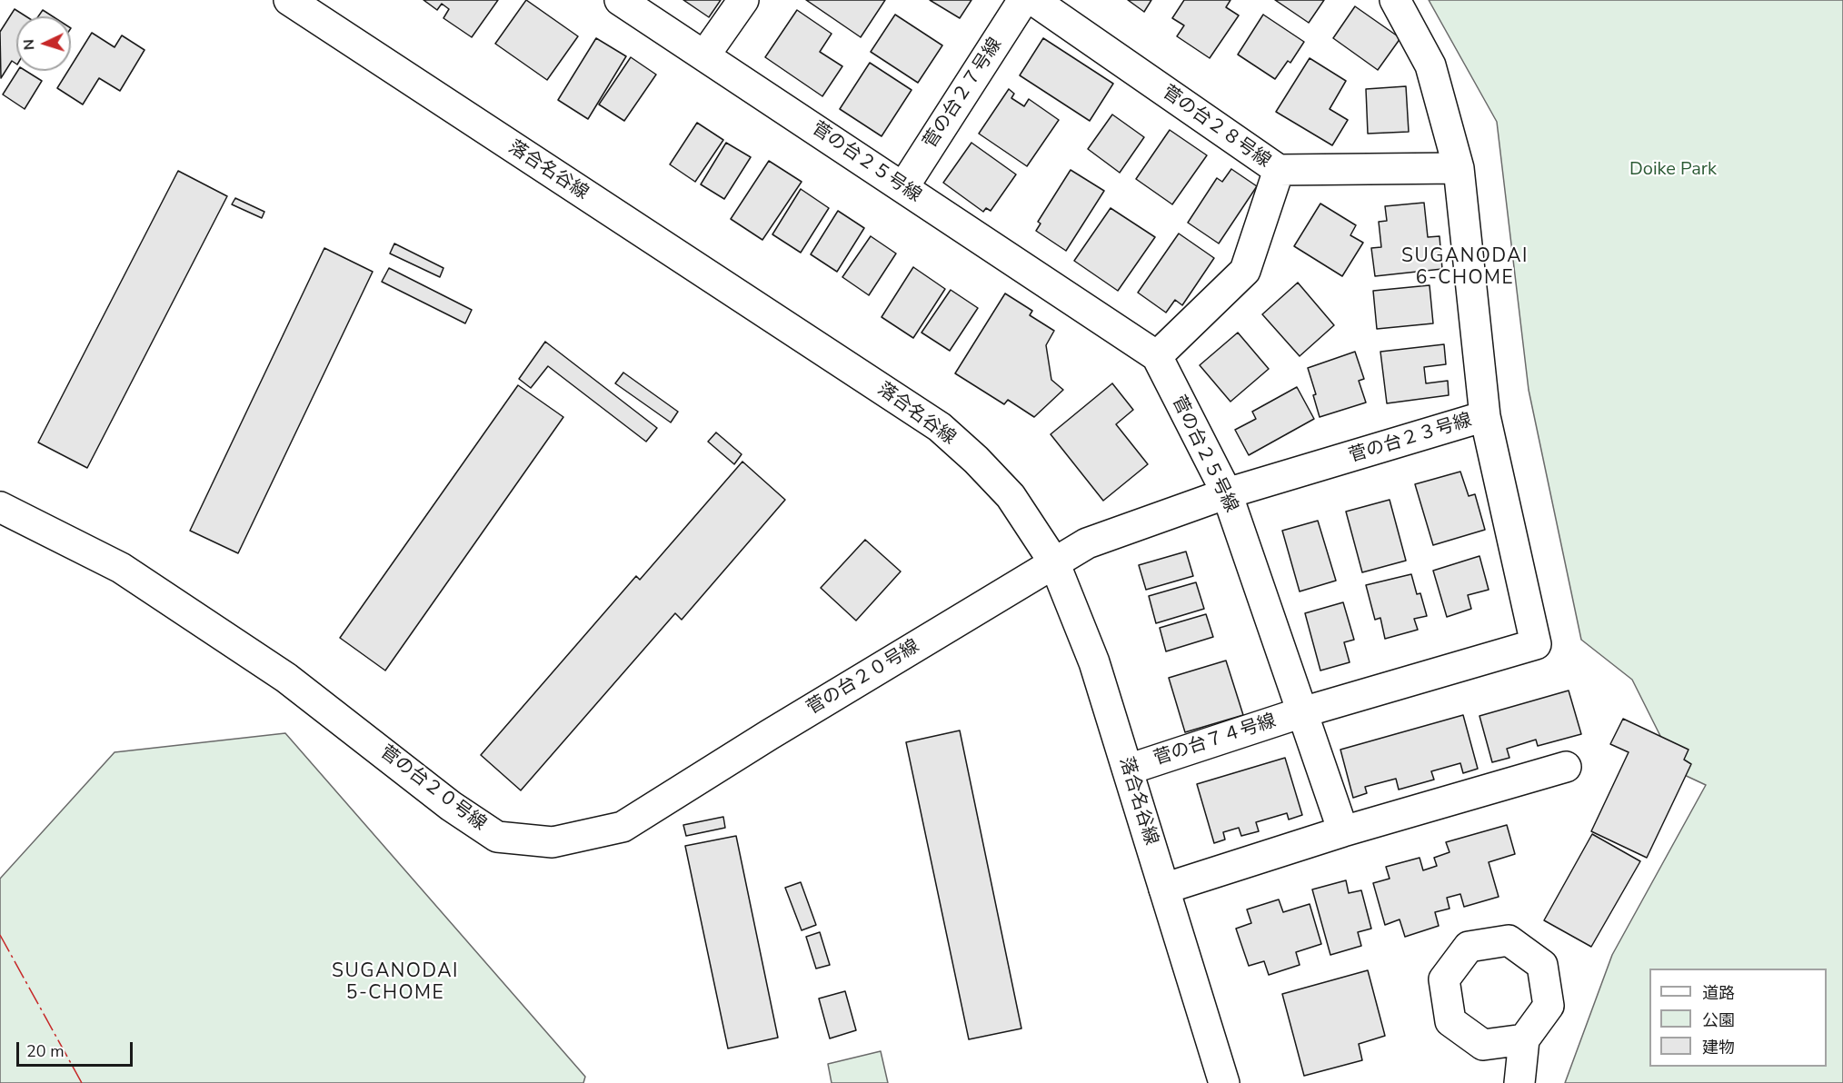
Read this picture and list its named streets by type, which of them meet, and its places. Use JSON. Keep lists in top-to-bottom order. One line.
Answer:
{"streets":{"street":["菅の台２７号線","菅の台２８号線","菅の台２５号線","落合名谷線","菅の台２３号線","菅の台２０号線","菅の台７４号線"]},"crossings":[["菅の台２７号線","菅の台２５号線"],["菅の台２８号線","菅の台２３号線"],["菅の台２５号線","菅の台２３号線"],["菅の台２５号線","菅の台７４号線"],["落合名谷線","菅の台２３号線"],["落合名谷線","菅の台２０号線"],["落合名谷線","菅の台７４号線"],["菅の台２３号線","菅の台２０号線"]],"districts":["SUGANODAI 6-CHOME","SUGANODAI 5-CHOME"],"parks":["Doike Park"],"legend":["道路","公園","建物"],"scale_bar":"20 m","north":"left"}
